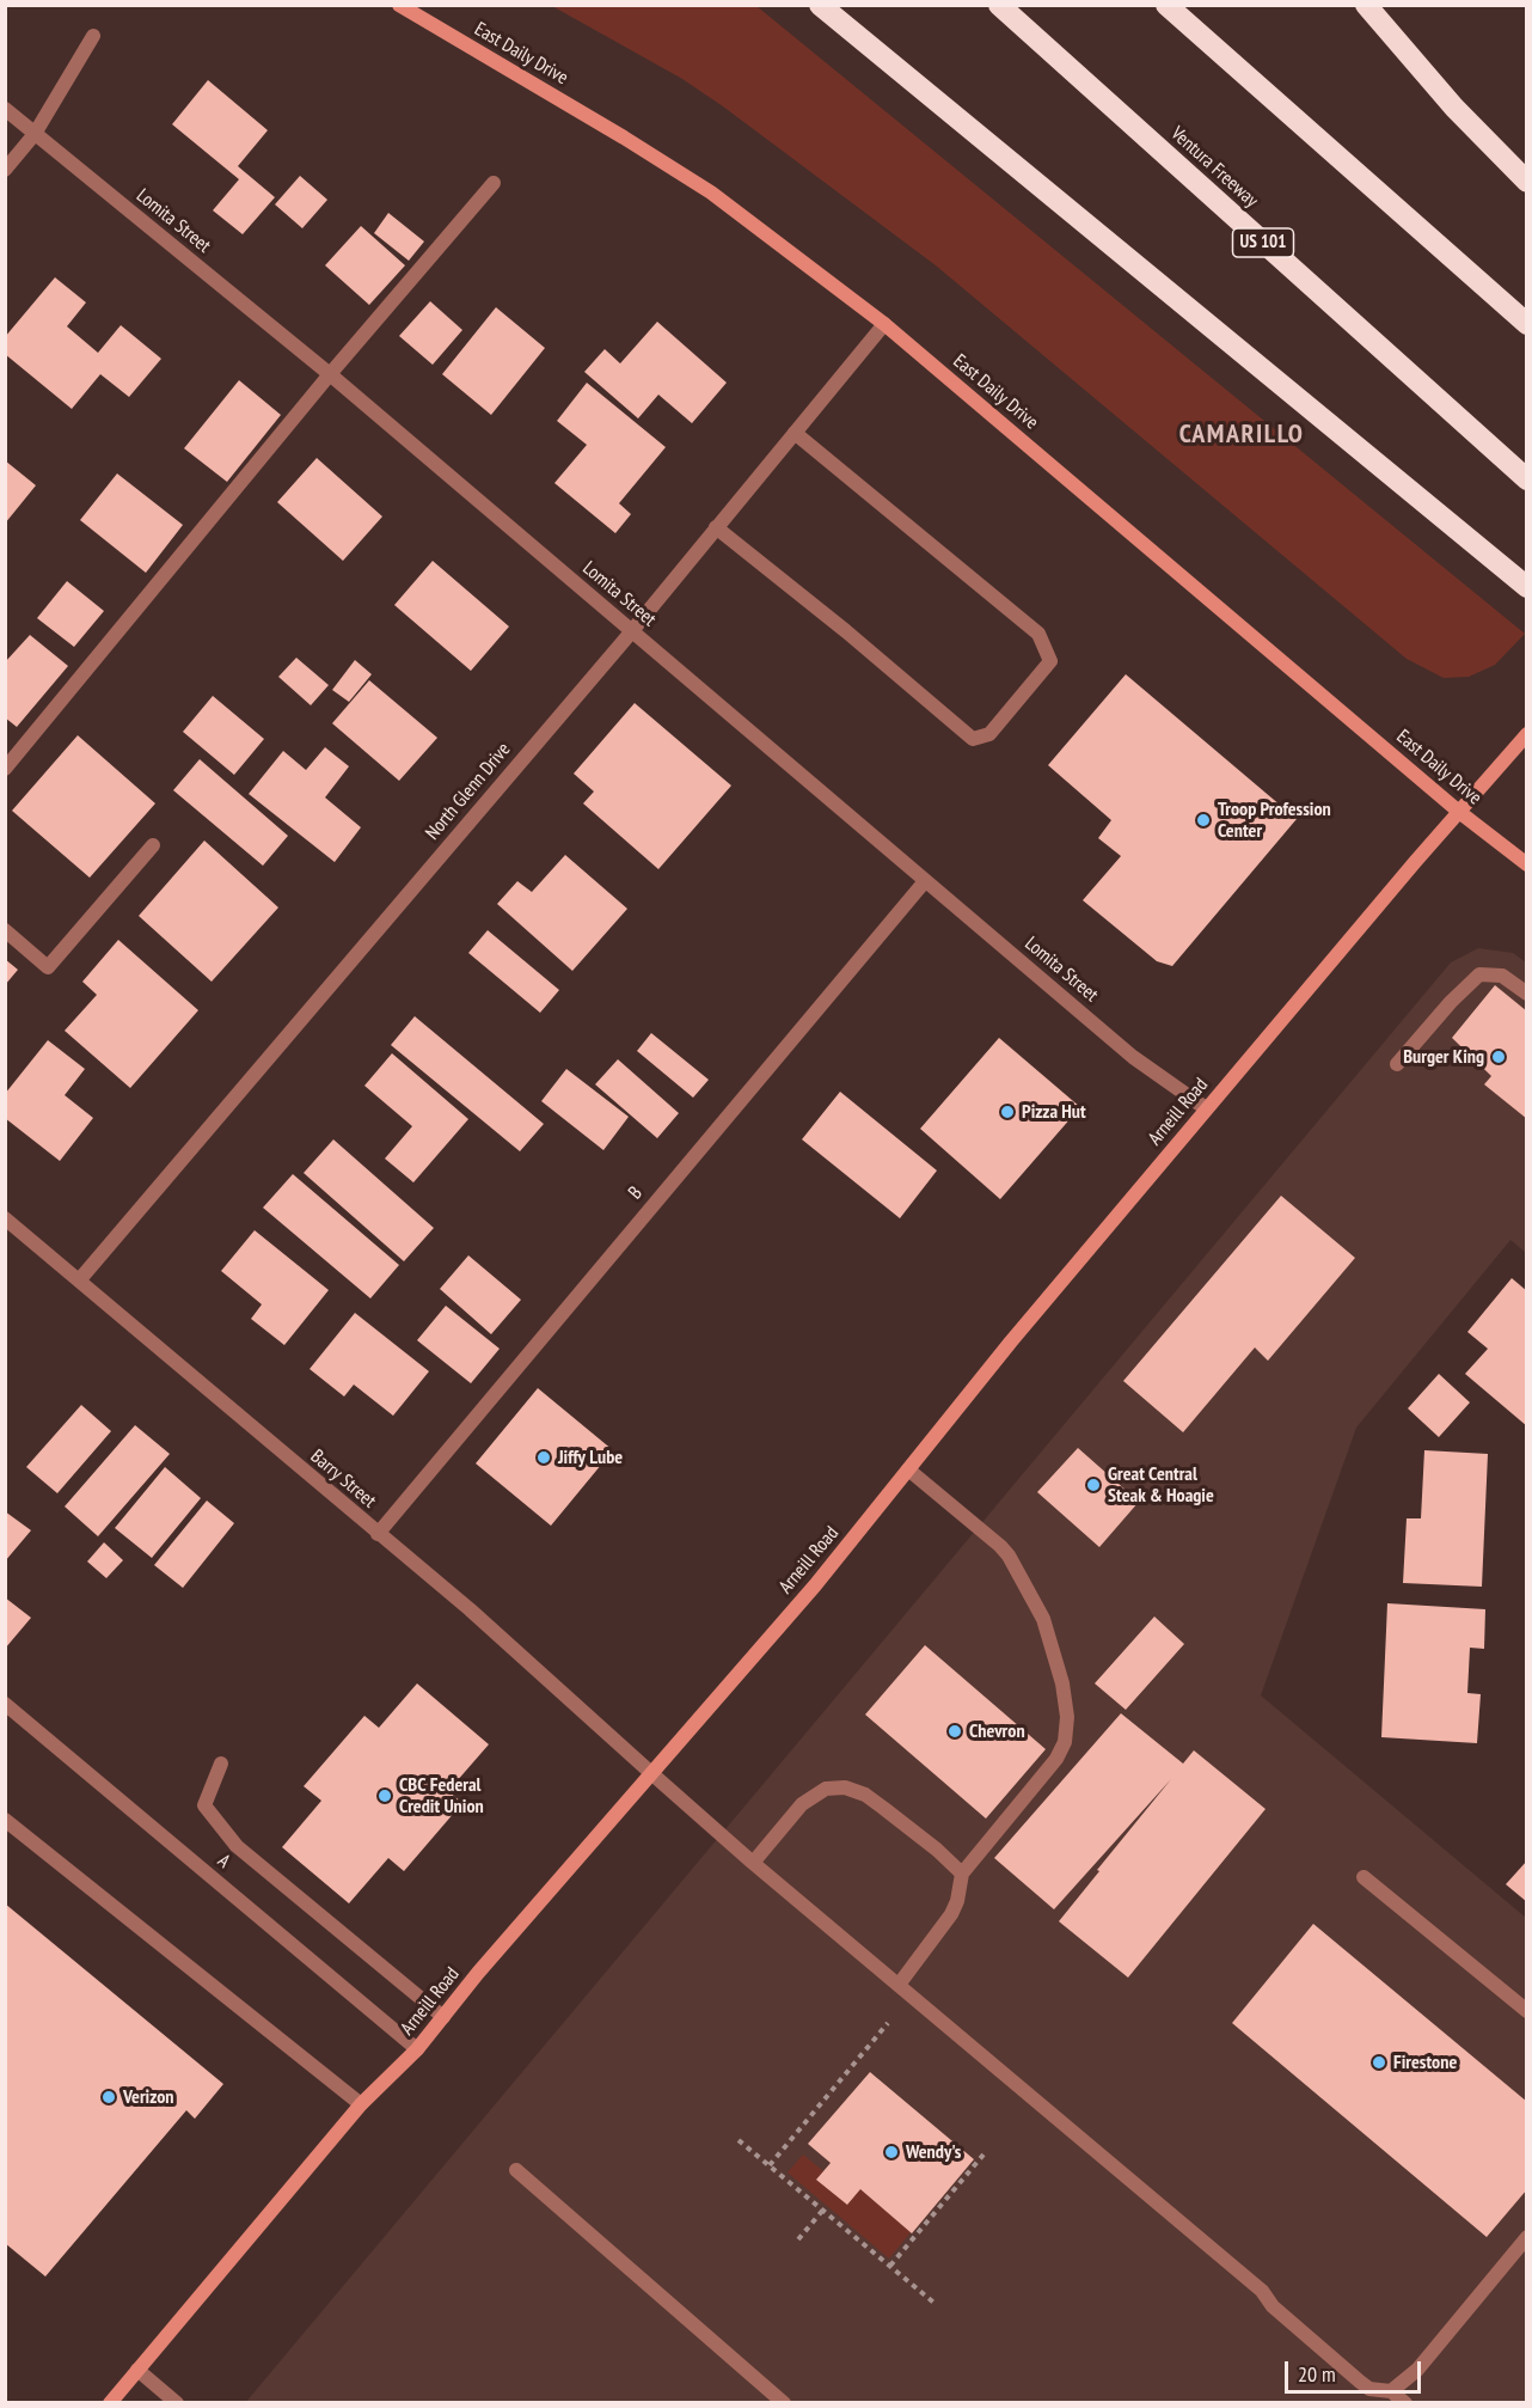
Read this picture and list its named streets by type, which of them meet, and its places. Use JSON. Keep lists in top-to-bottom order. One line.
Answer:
{"streets":{"highway":["Ventura Freeway","US 101"],"main road":["East Daily Drive","Arneill Road"],"street":["Lomita Street","North Glenn Drive","B","Barry Street","A"]},"crossings":[["East Daily Drive","North Glenn Drive"],["East Daily Drive","Arneill Road"],["Lomita Street","North Glenn Drive"],["Lomita Street","Arneill Road"],["Lomita Street","B"],["North Glenn Drive","Barry Street"],["Arneill Road","Barry Street"],["Arneill Road","A"],["B","Barry Street"]],"districts":["CAMARILLO"],"places":["Troop Profession Center","Burger King","Pizza Hut","Jiffy Lube","Great Central Steak & Hoagie","Chevron","CBC Federal Credit Union","Firestone","Verizon","Wendy's"],"scale_bar":"20 m"}
